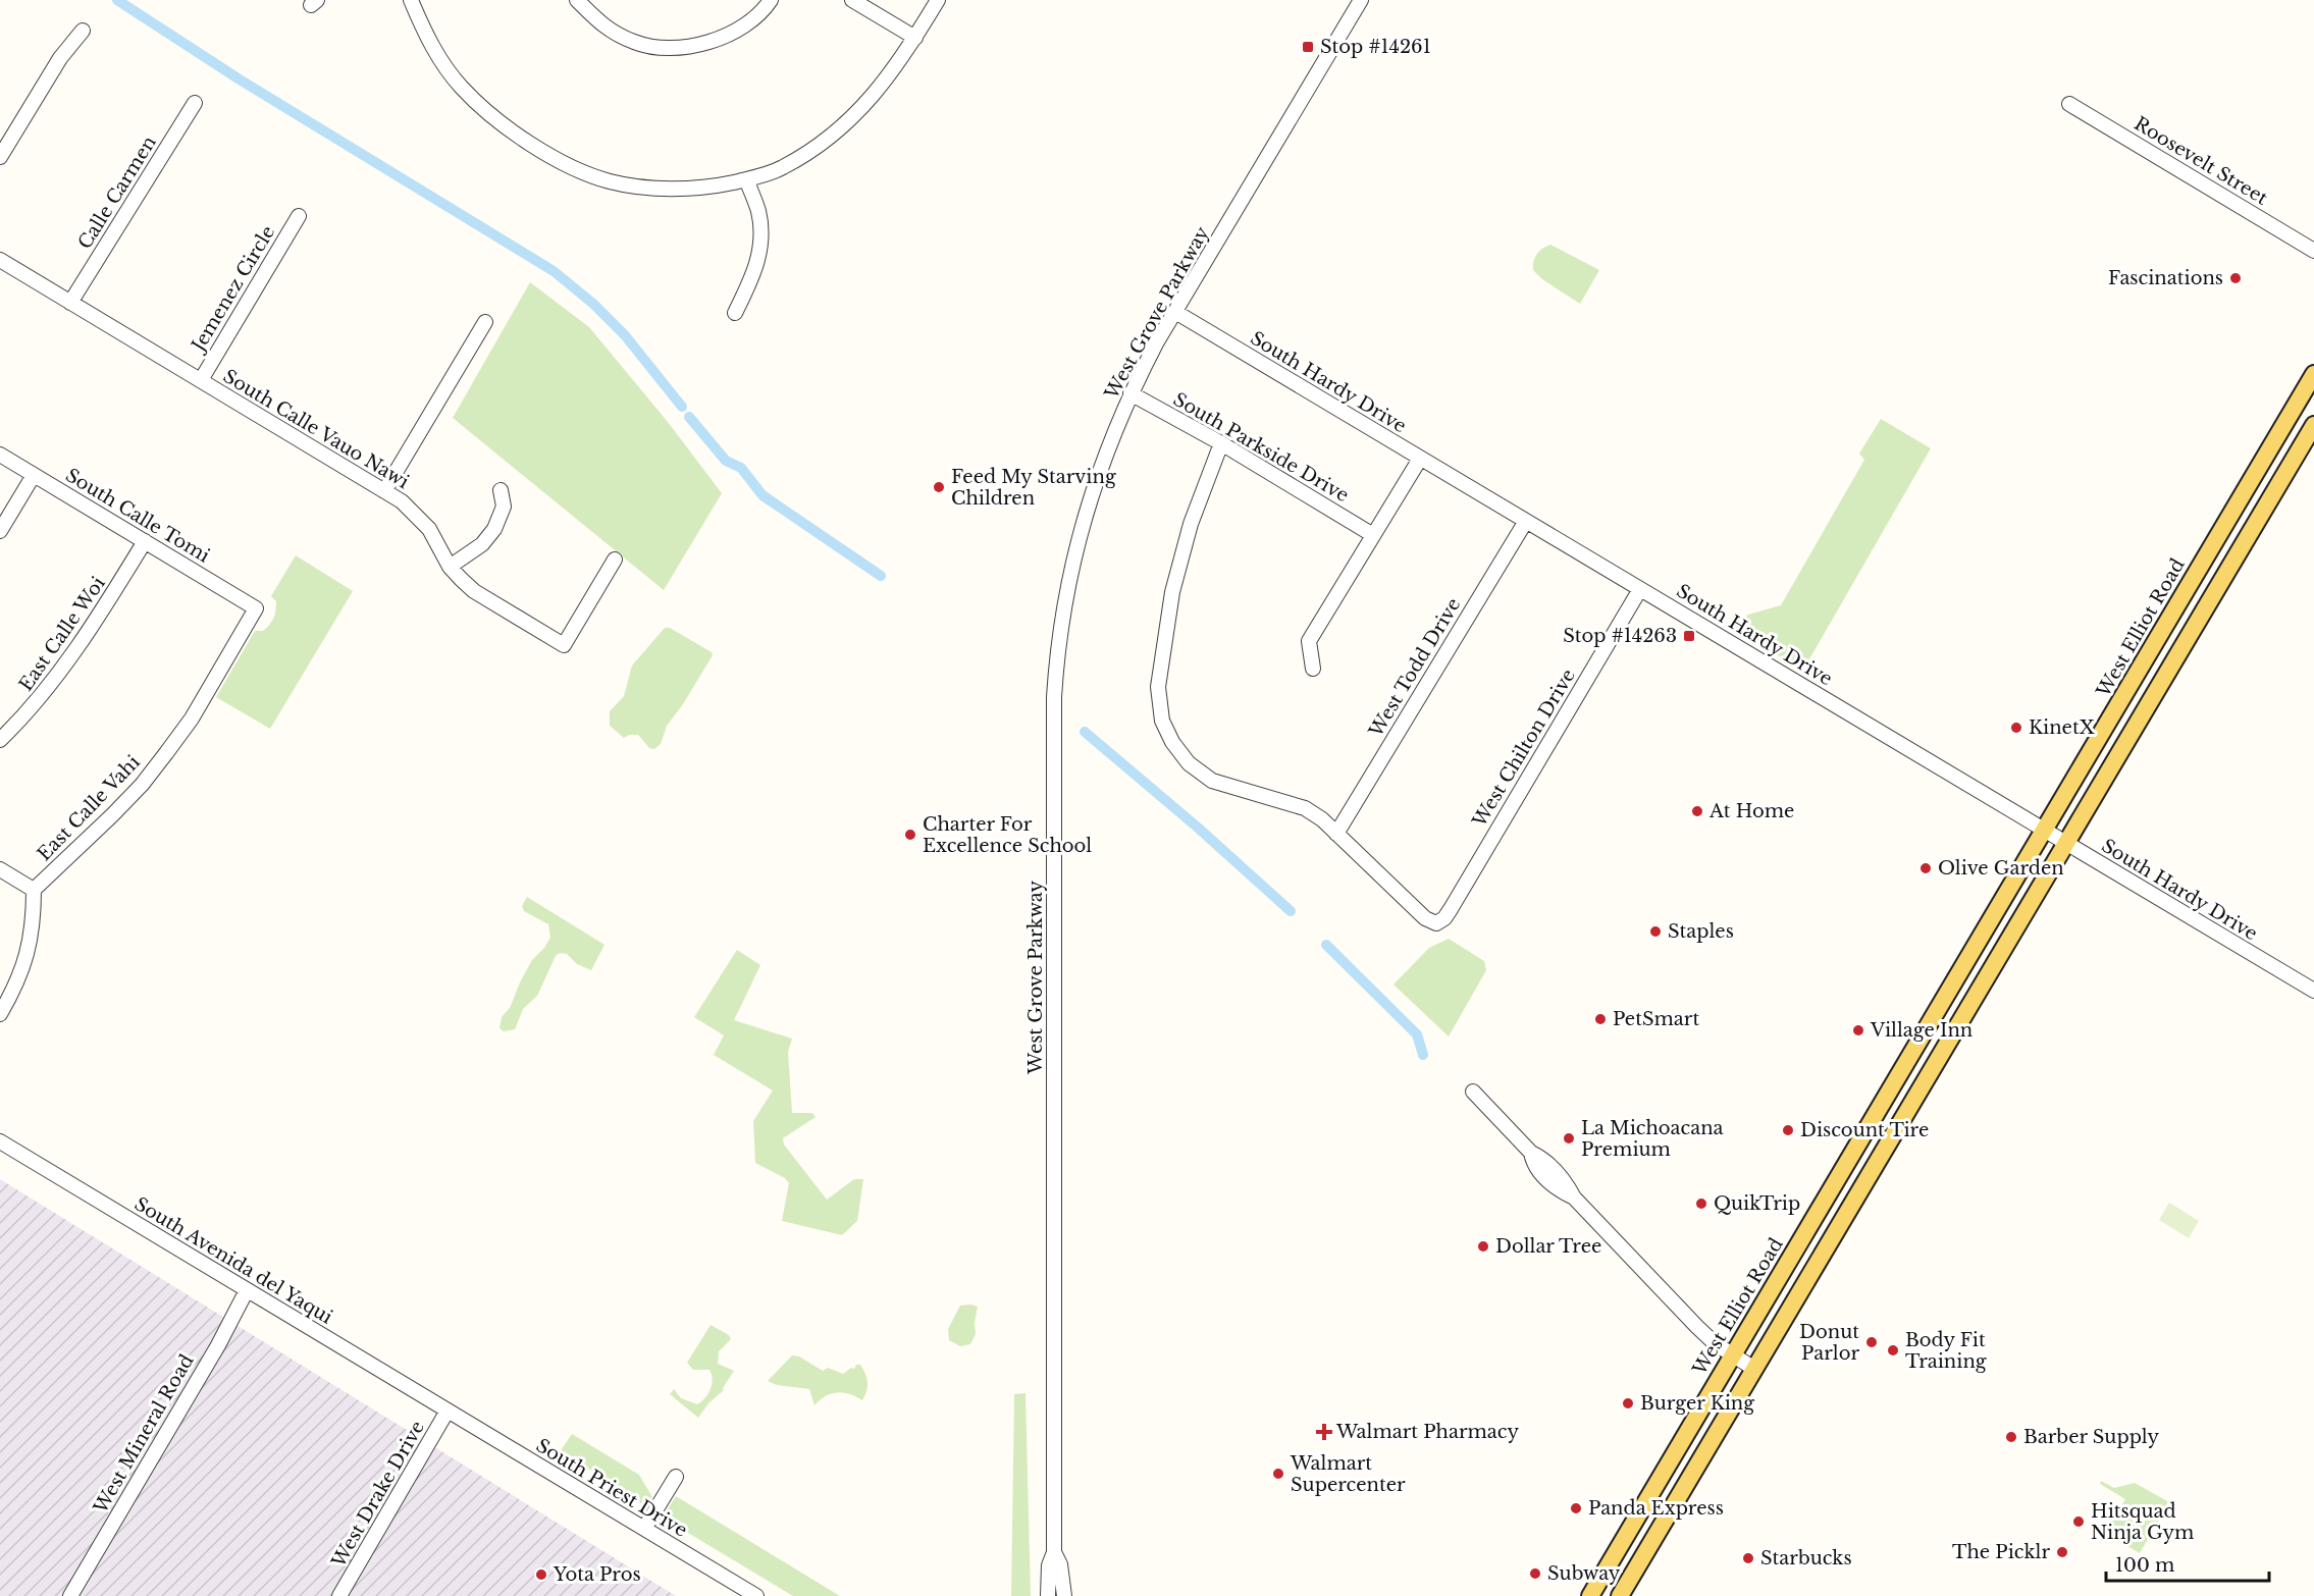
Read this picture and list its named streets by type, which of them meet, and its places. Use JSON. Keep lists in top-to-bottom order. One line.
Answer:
{"streets":{"main road":["West Elliot Road"],"street":["Roosevelt Street","Calle Carmen","Jemenez Circle","West Grove Parkway","South Hardy Drive","South Calle Vauo Nawi","South Parkside Drive","South Calle Tomi","East Calle Woi","West Todd Drive","West Chilton Drive","East Calle Vahi","South Avenida del Yaqui","West Mineral Road","South Priest Drive","West Drake Drive"]},"crossings":[["Calle Carmen","South Calle Vauo Nawi"],["Jemenez Circle","South Calle Vauo Nawi"],["West Grove Parkway","South Hardy Drive"],["West Grove Parkway","South Parkside Drive"],["South Hardy Drive","West Elliot Road"],["South Hardy Drive","West Todd Drive"],["South Hardy Drive","West Chilton Drive"],["South Calle Tomi","East Calle Woi"],["South Calle Tomi","East Calle Vahi"],["West Todd Drive","West Chilton Drive"],["South Avenida del Yaqui","West Mineral Road"],["South Avenida del Yaqui","South Priest Drive"],["South Avenida del Yaqui","West Drake Drive"],["South Priest Drive","West Drake Drive"]],"places":{"transit":["Stop #14261","Stop #14263"],"other":["Fascinations","Feed My Starving Children","KinetX","At Home","Charter For Excellence School","Olive Garden","Staples","PetSmart","Village Inn","Discount Tire","La Michoacana Premium","QuikTrip","Dollar Tree","Donut Parlor","Body Fit Training","Burger King","Barber Supply","Walmart Supercenter","Panda Express","Hitsquad Ninja Gym","The Picklr","Starbucks","Subway","Yota Pros"],"health":["Walmart Pharmacy"]},"scale_bar":"100 m"}
